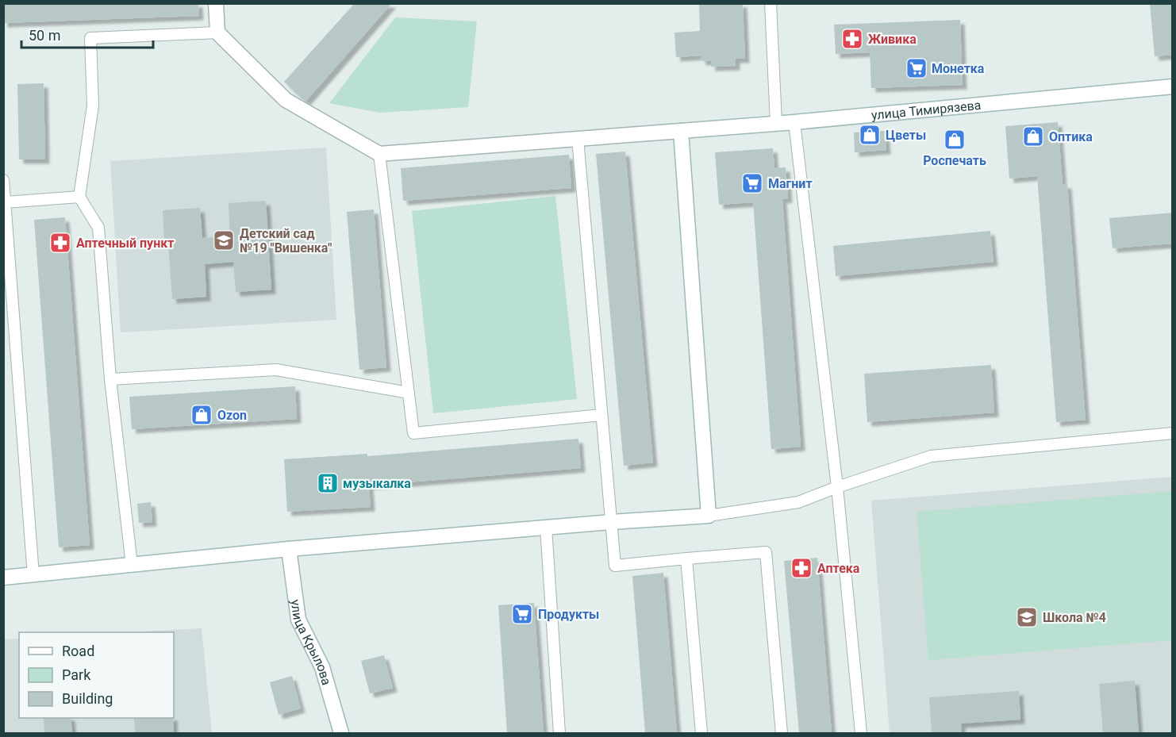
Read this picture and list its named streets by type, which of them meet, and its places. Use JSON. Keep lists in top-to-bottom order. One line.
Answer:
{"streets":{"street":["улица Тимирязева","улица Крылова"]},"places":{"pharmacy":["Живика","Аптечный пункт","Аптека"],"supermarket":["Монетка","Магнит","Продукты"],"shop":["Цветы","Оптика","Роспечать","Ozon"],"school or university":["Детский сад №19 \"Вишенка\"","Школа №4"],"building":["музыкалка"]},"legend":["Road","Park","Building"],"scale_bar":"50 m"}
